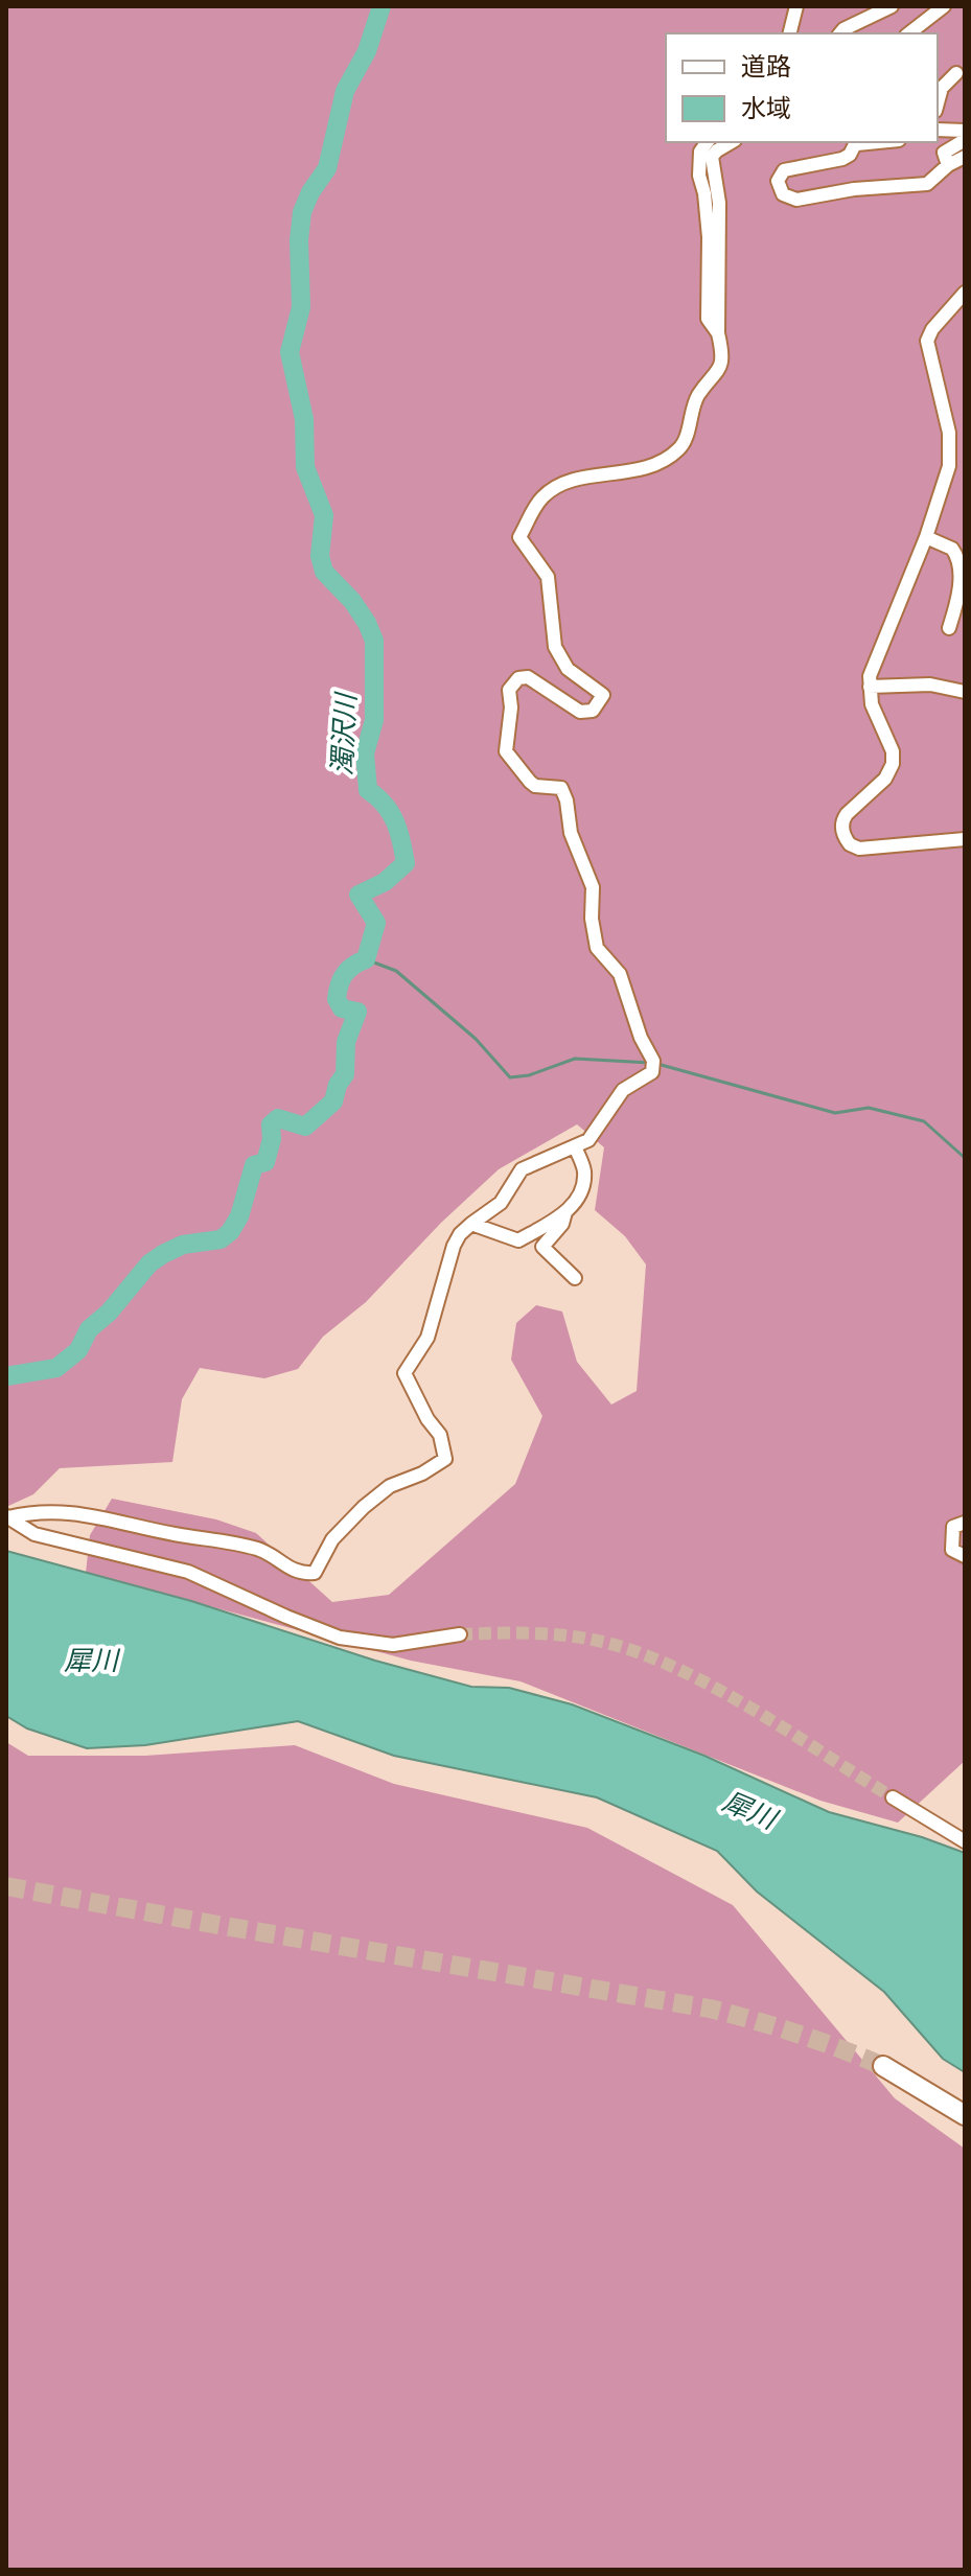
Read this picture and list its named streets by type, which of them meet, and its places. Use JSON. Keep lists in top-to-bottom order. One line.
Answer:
{"water":["濁沢川","犀川"],"legend":["道路","水域"]}
